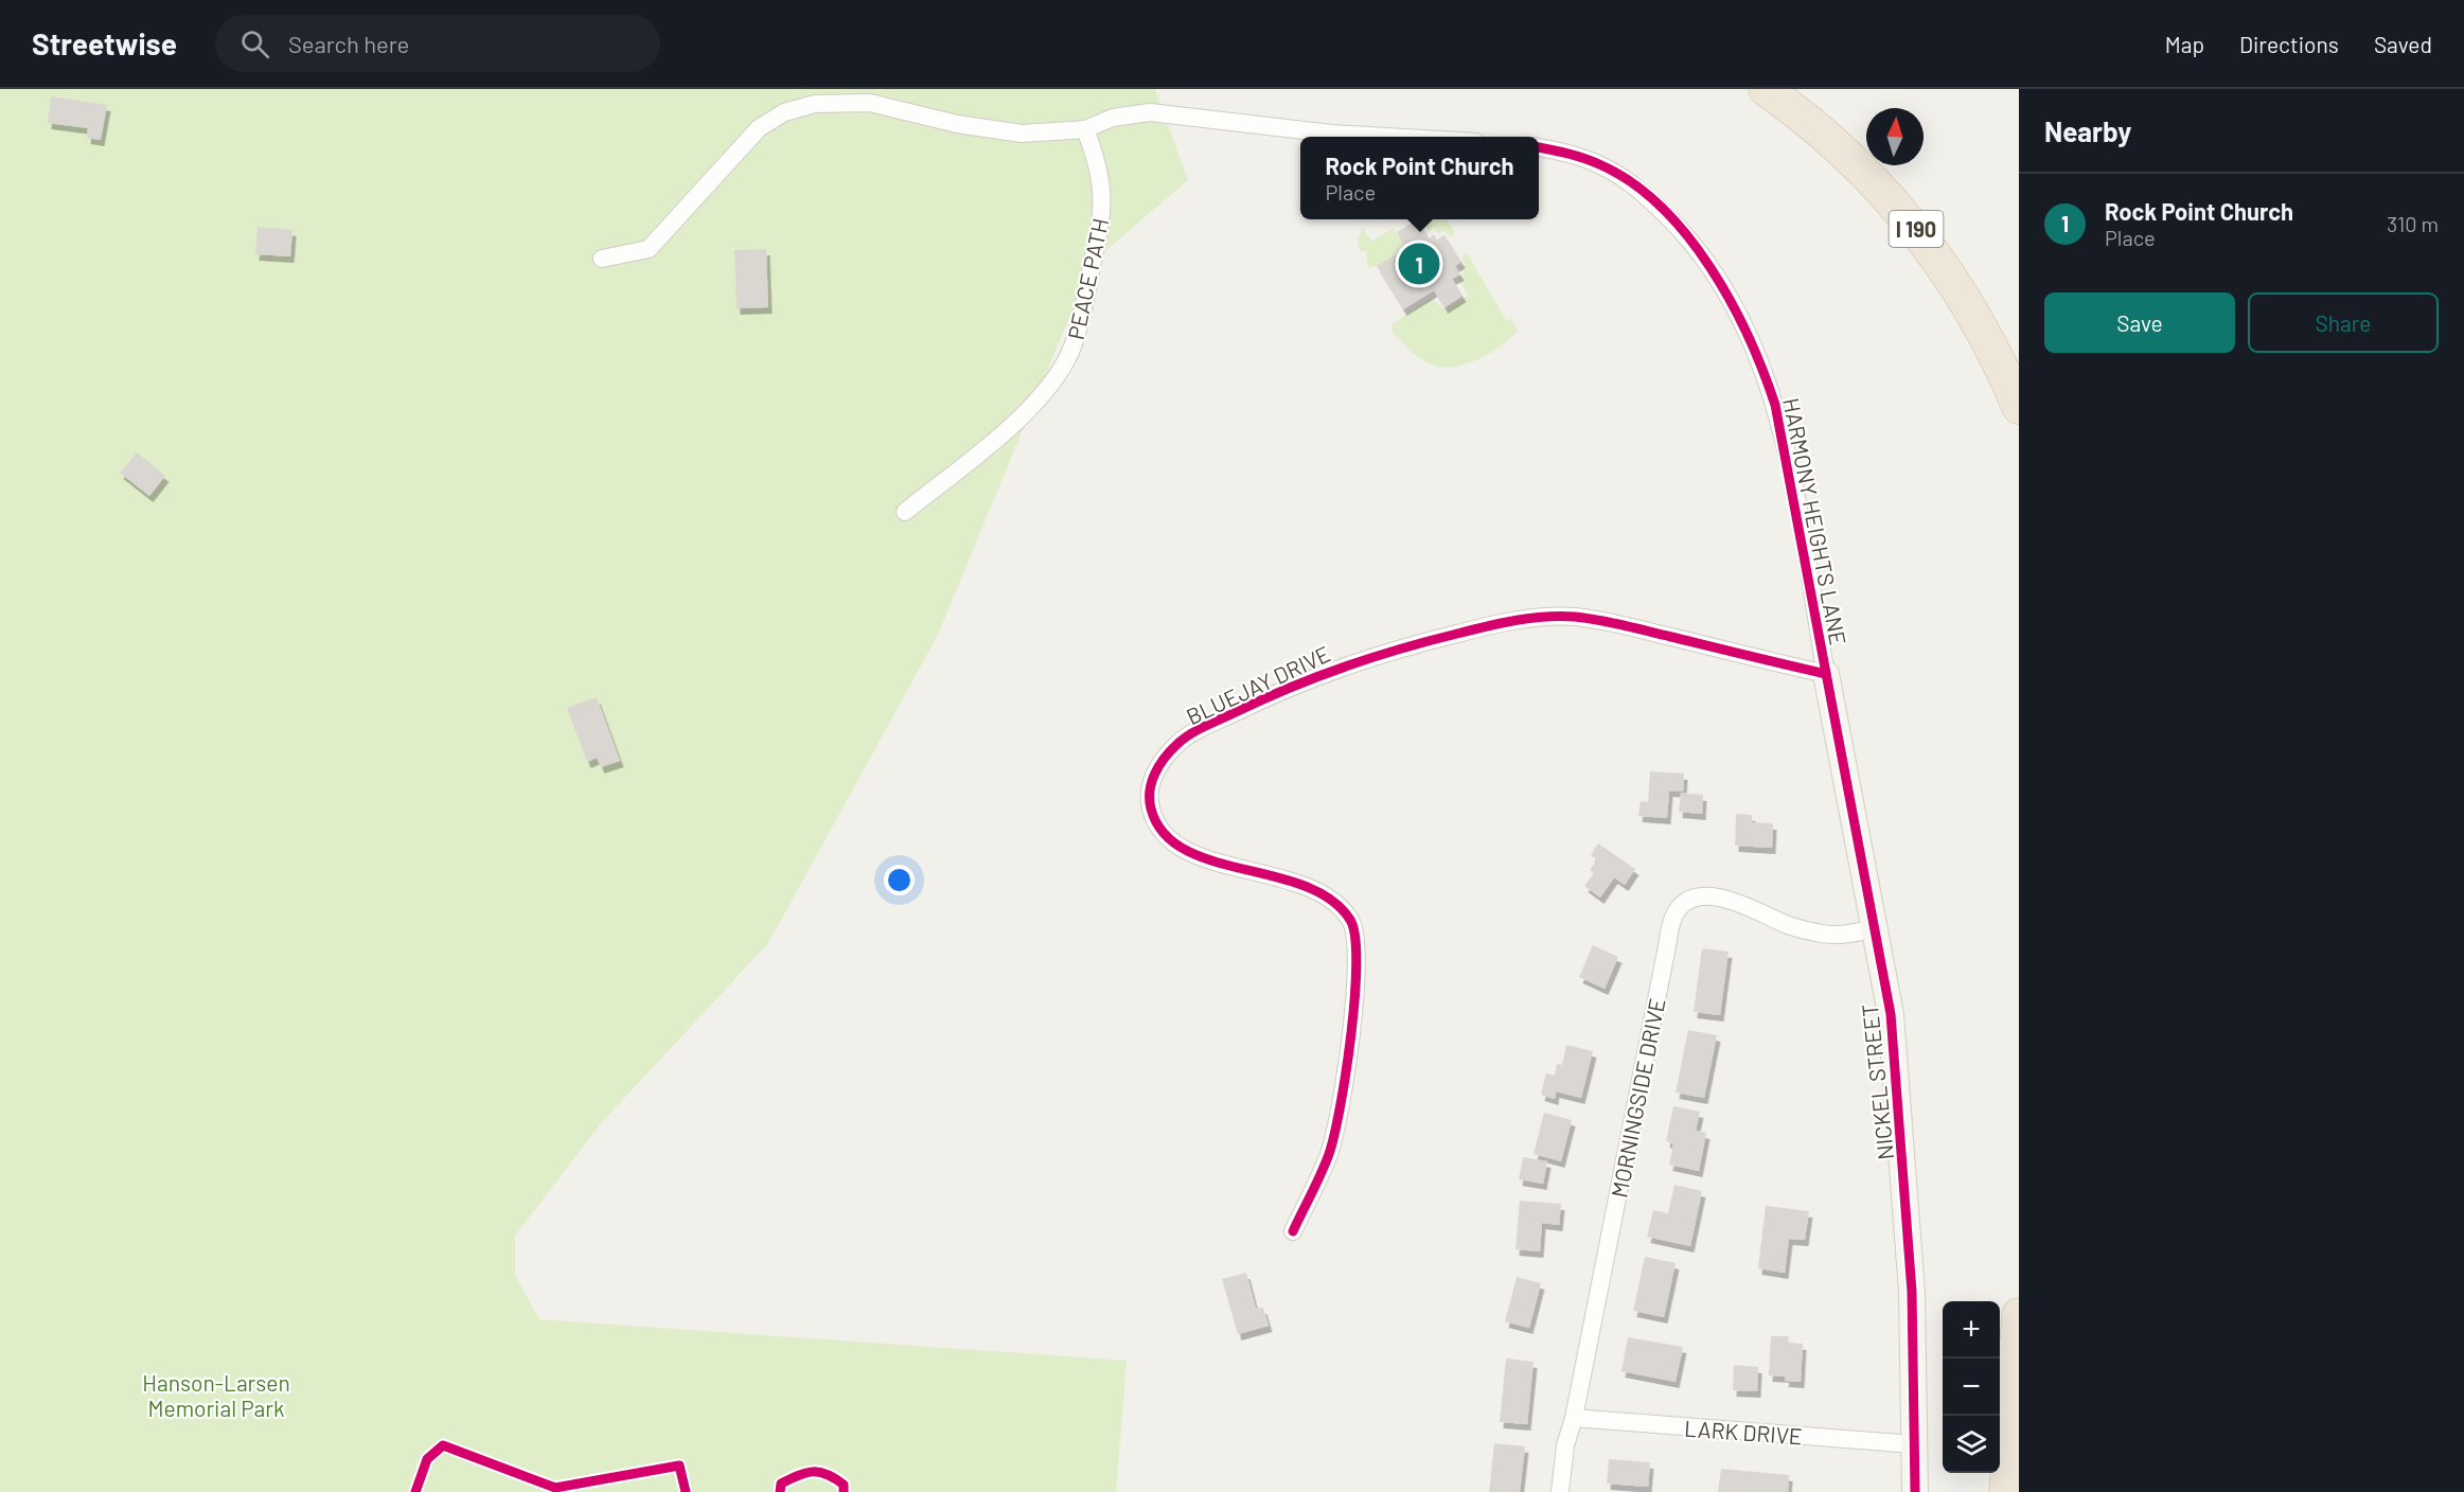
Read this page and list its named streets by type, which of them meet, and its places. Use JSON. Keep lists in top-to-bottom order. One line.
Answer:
{"streets":{"highway":["I 190"],"street":["PEACE PATH","HARMONY HEIGHTS LANE","BLUEJAY DRIVE","NICKEL STREET","MORNINGSIDE DRIVE","LARK DRIVE"]},"crossings":[["HARMONY HEIGHTS LANE","BLUEJAY DRIVE"],["HARMONY HEIGHTS LANE","NICKEL STREET"],["BLUEJAY DRIVE","NICKEL STREET"],["NICKEL STREET","MORNINGSIDE DRIVE"],["NICKEL STREET","LARK DRIVE"],["MORNINGSIDE DRIVE","LARK DRIVE"]],"parks":["Hanson-Larsen Memorial Park"],"north":"top","page":{"header":"Streetwise","search":"Search here","nav":["Map","Directions","Saved"],"heading":"Nearby","popup":["Rock Point Church","Place"],"list":[{"mark":"1","name":"Rock Point Church","note":"Place","value":"310 m"}],"pins":"1","buttons":["Save","Share"],"map_buttons":["+","−"]}}
